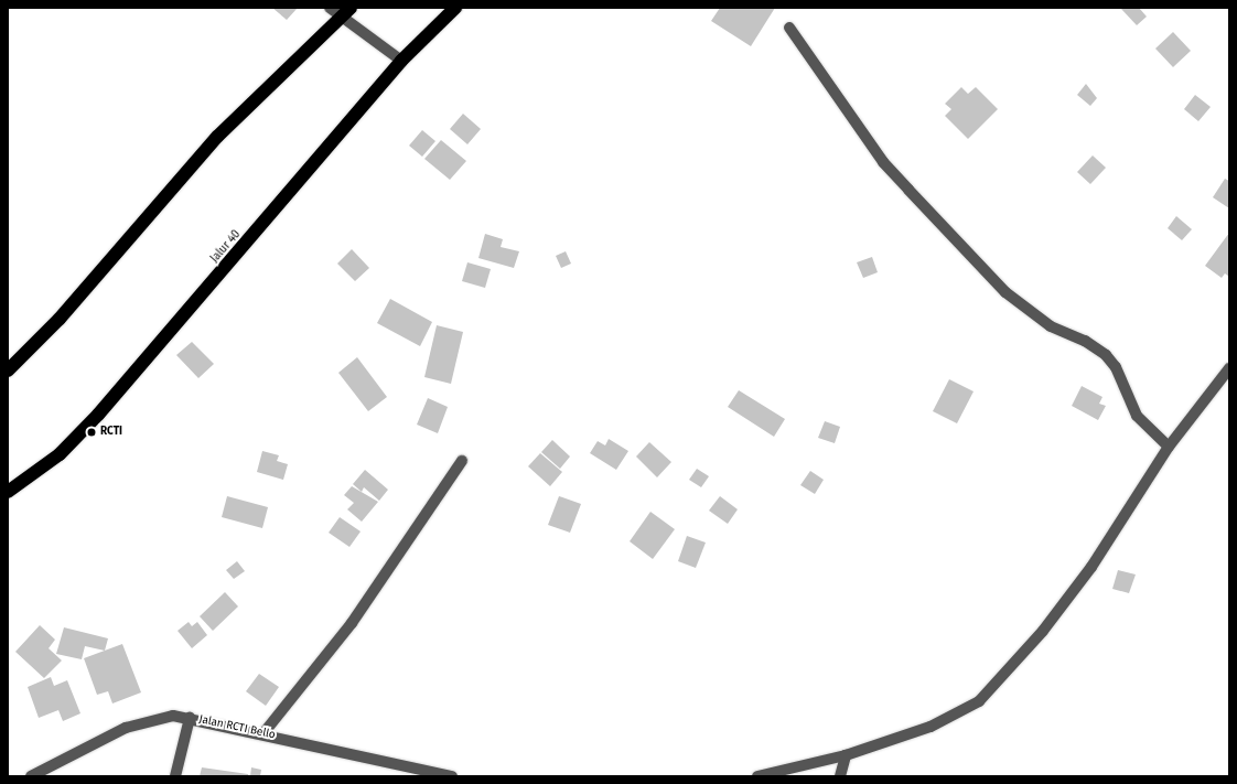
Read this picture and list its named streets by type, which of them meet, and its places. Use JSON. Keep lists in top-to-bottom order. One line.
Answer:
{"streets":{"highway":["Jalur 40"],"street":["Jalan RCTI Bello"]},"places":["RCTI"]}
